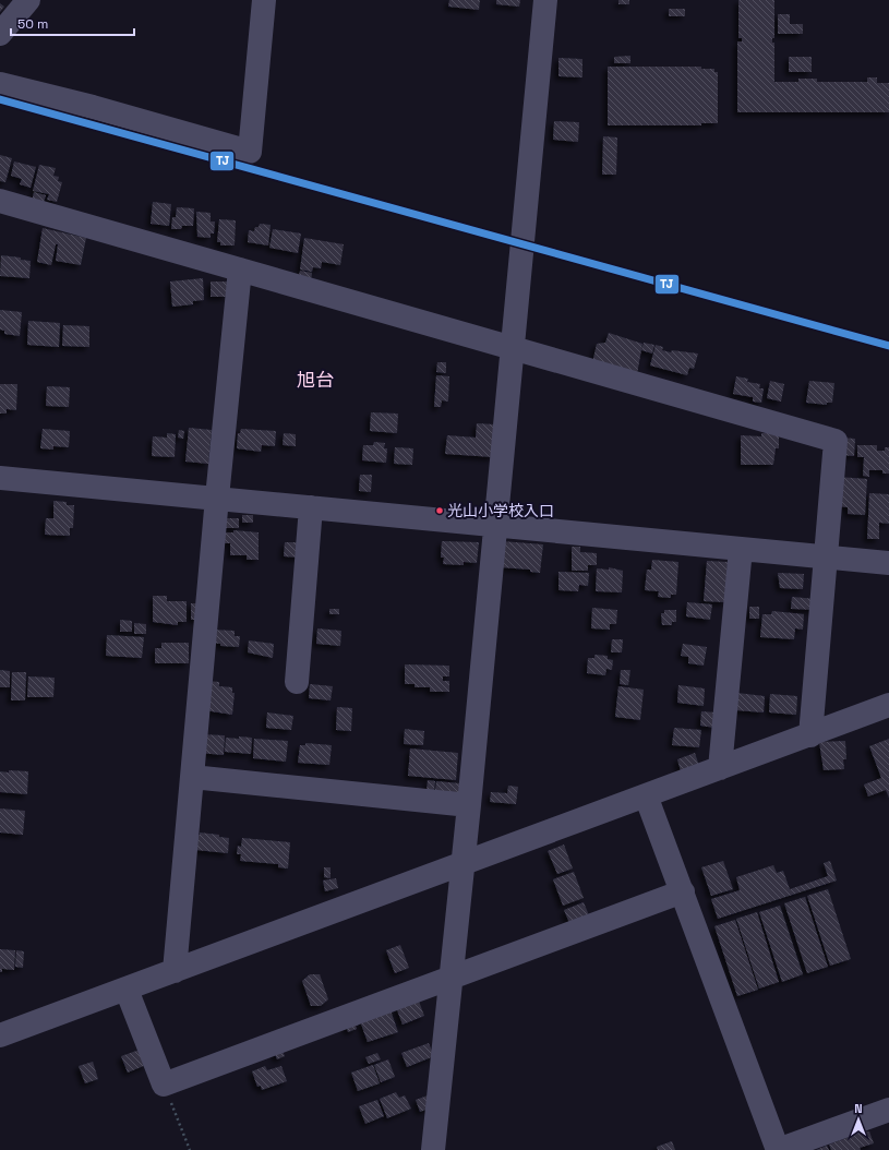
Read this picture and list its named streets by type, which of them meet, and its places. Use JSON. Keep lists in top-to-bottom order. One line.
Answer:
{"districts":["旭台"],"places":["光山小学校入口"],"lines":["transit line TJ"],"scale_bar":"50 m","north":"top"}
